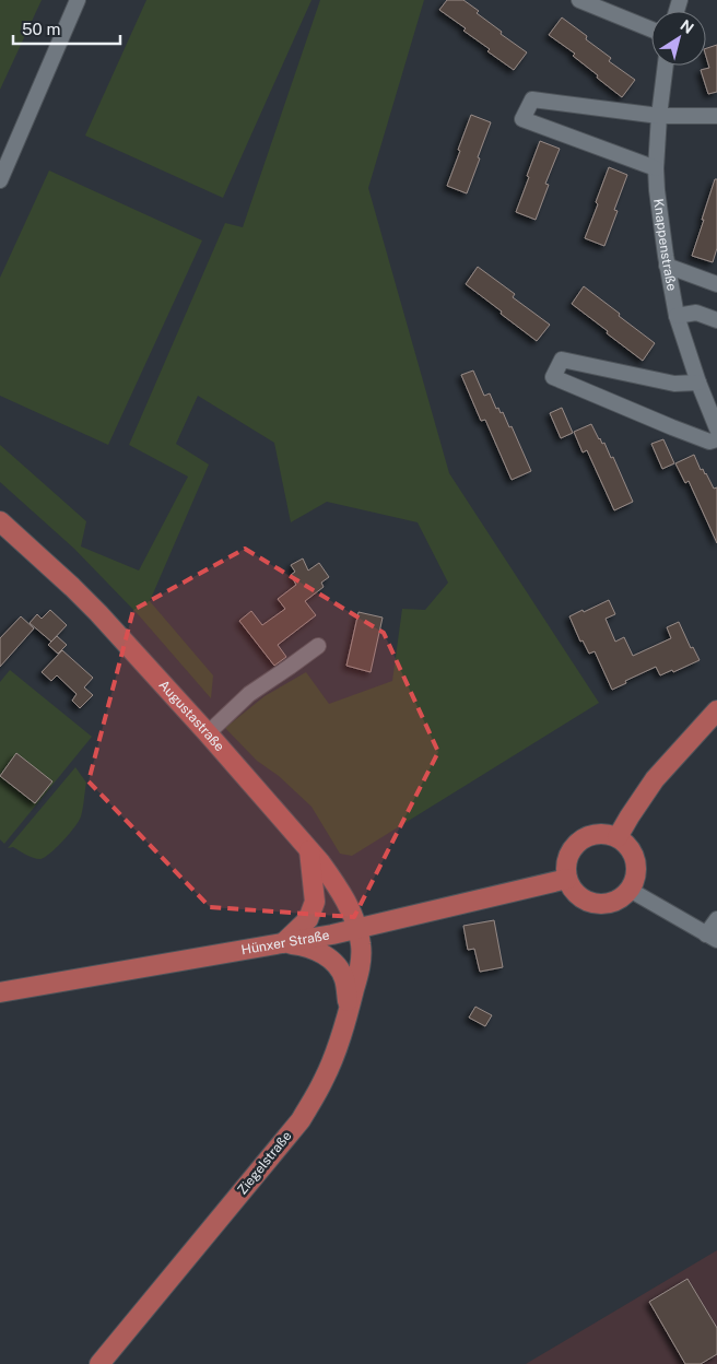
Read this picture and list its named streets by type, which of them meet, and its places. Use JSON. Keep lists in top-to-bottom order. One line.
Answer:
{"streets":{"main road":["Augustastraße","Hünxer Straße","Ziegelstraße"],"street":["Knappenstraße"]},"crossings":[["Augustastraße","Hünxer Straße"],["Augustastraße","Ziegelstraße"],["Hünxer Straße","Ziegelstraße"]],"scale_bar":"50 m","north":"top right"}
